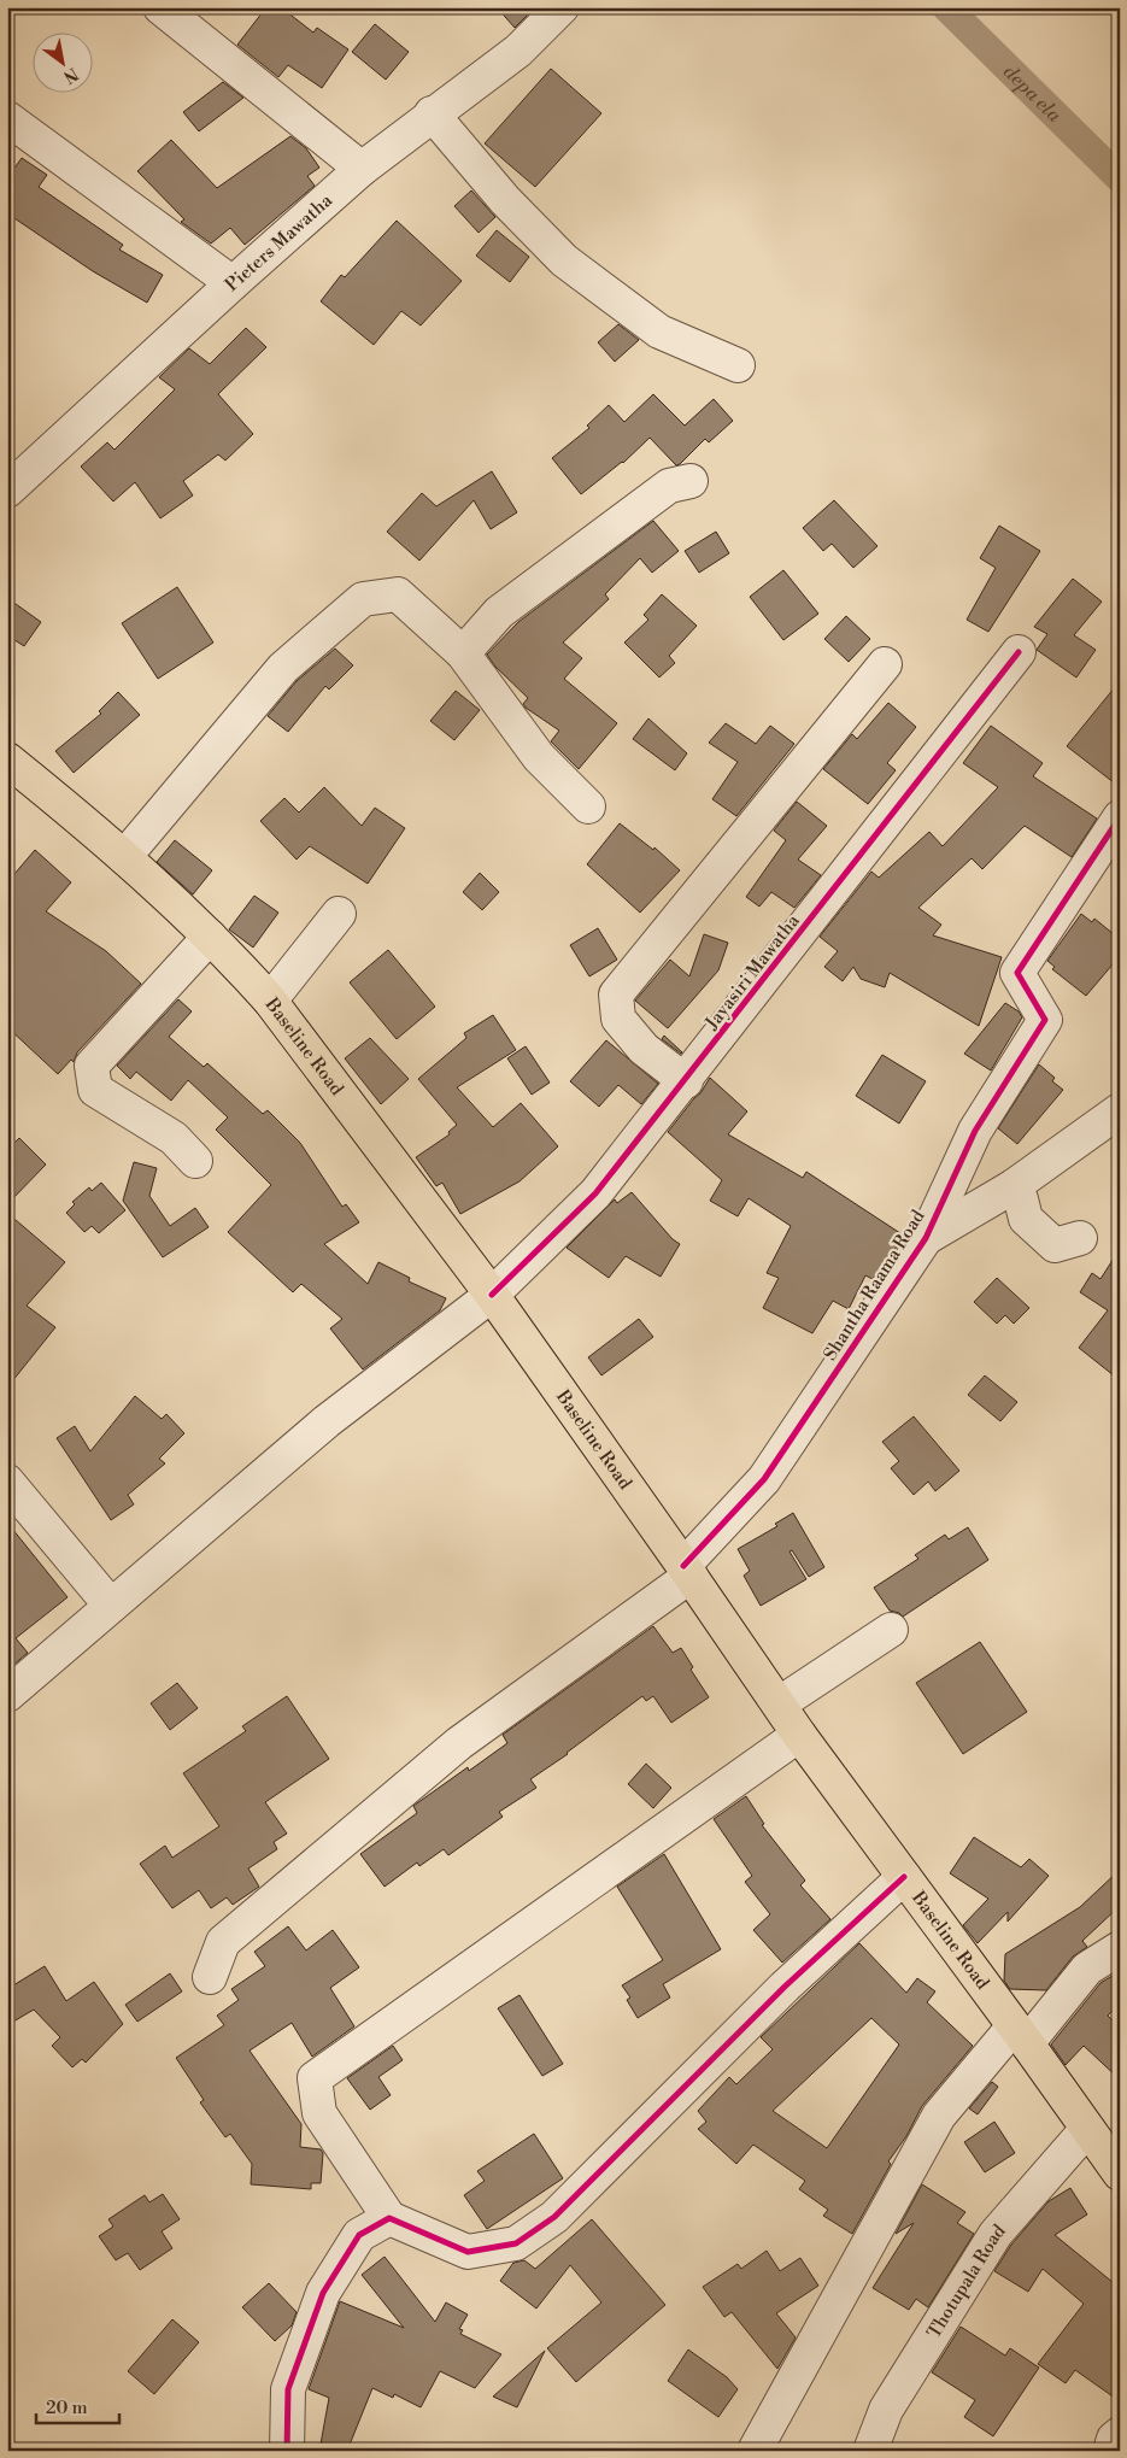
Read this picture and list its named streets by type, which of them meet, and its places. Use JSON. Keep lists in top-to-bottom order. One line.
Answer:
{"streets":{"main road":["Baseline Road"],"street":["Pieters Mawatha","Jayasiri Mawatha","Shantha Raama Road","Thotupala Road"]},"crossings":[["Jayasiri Mawatha","Baseline Road"],["Baseline Road","Shantha Raama Road"],["Baseline Road","Thotupala Road"]],"water":["depa ela"],"scale_bar":"20 m","north":"bottom right"}
